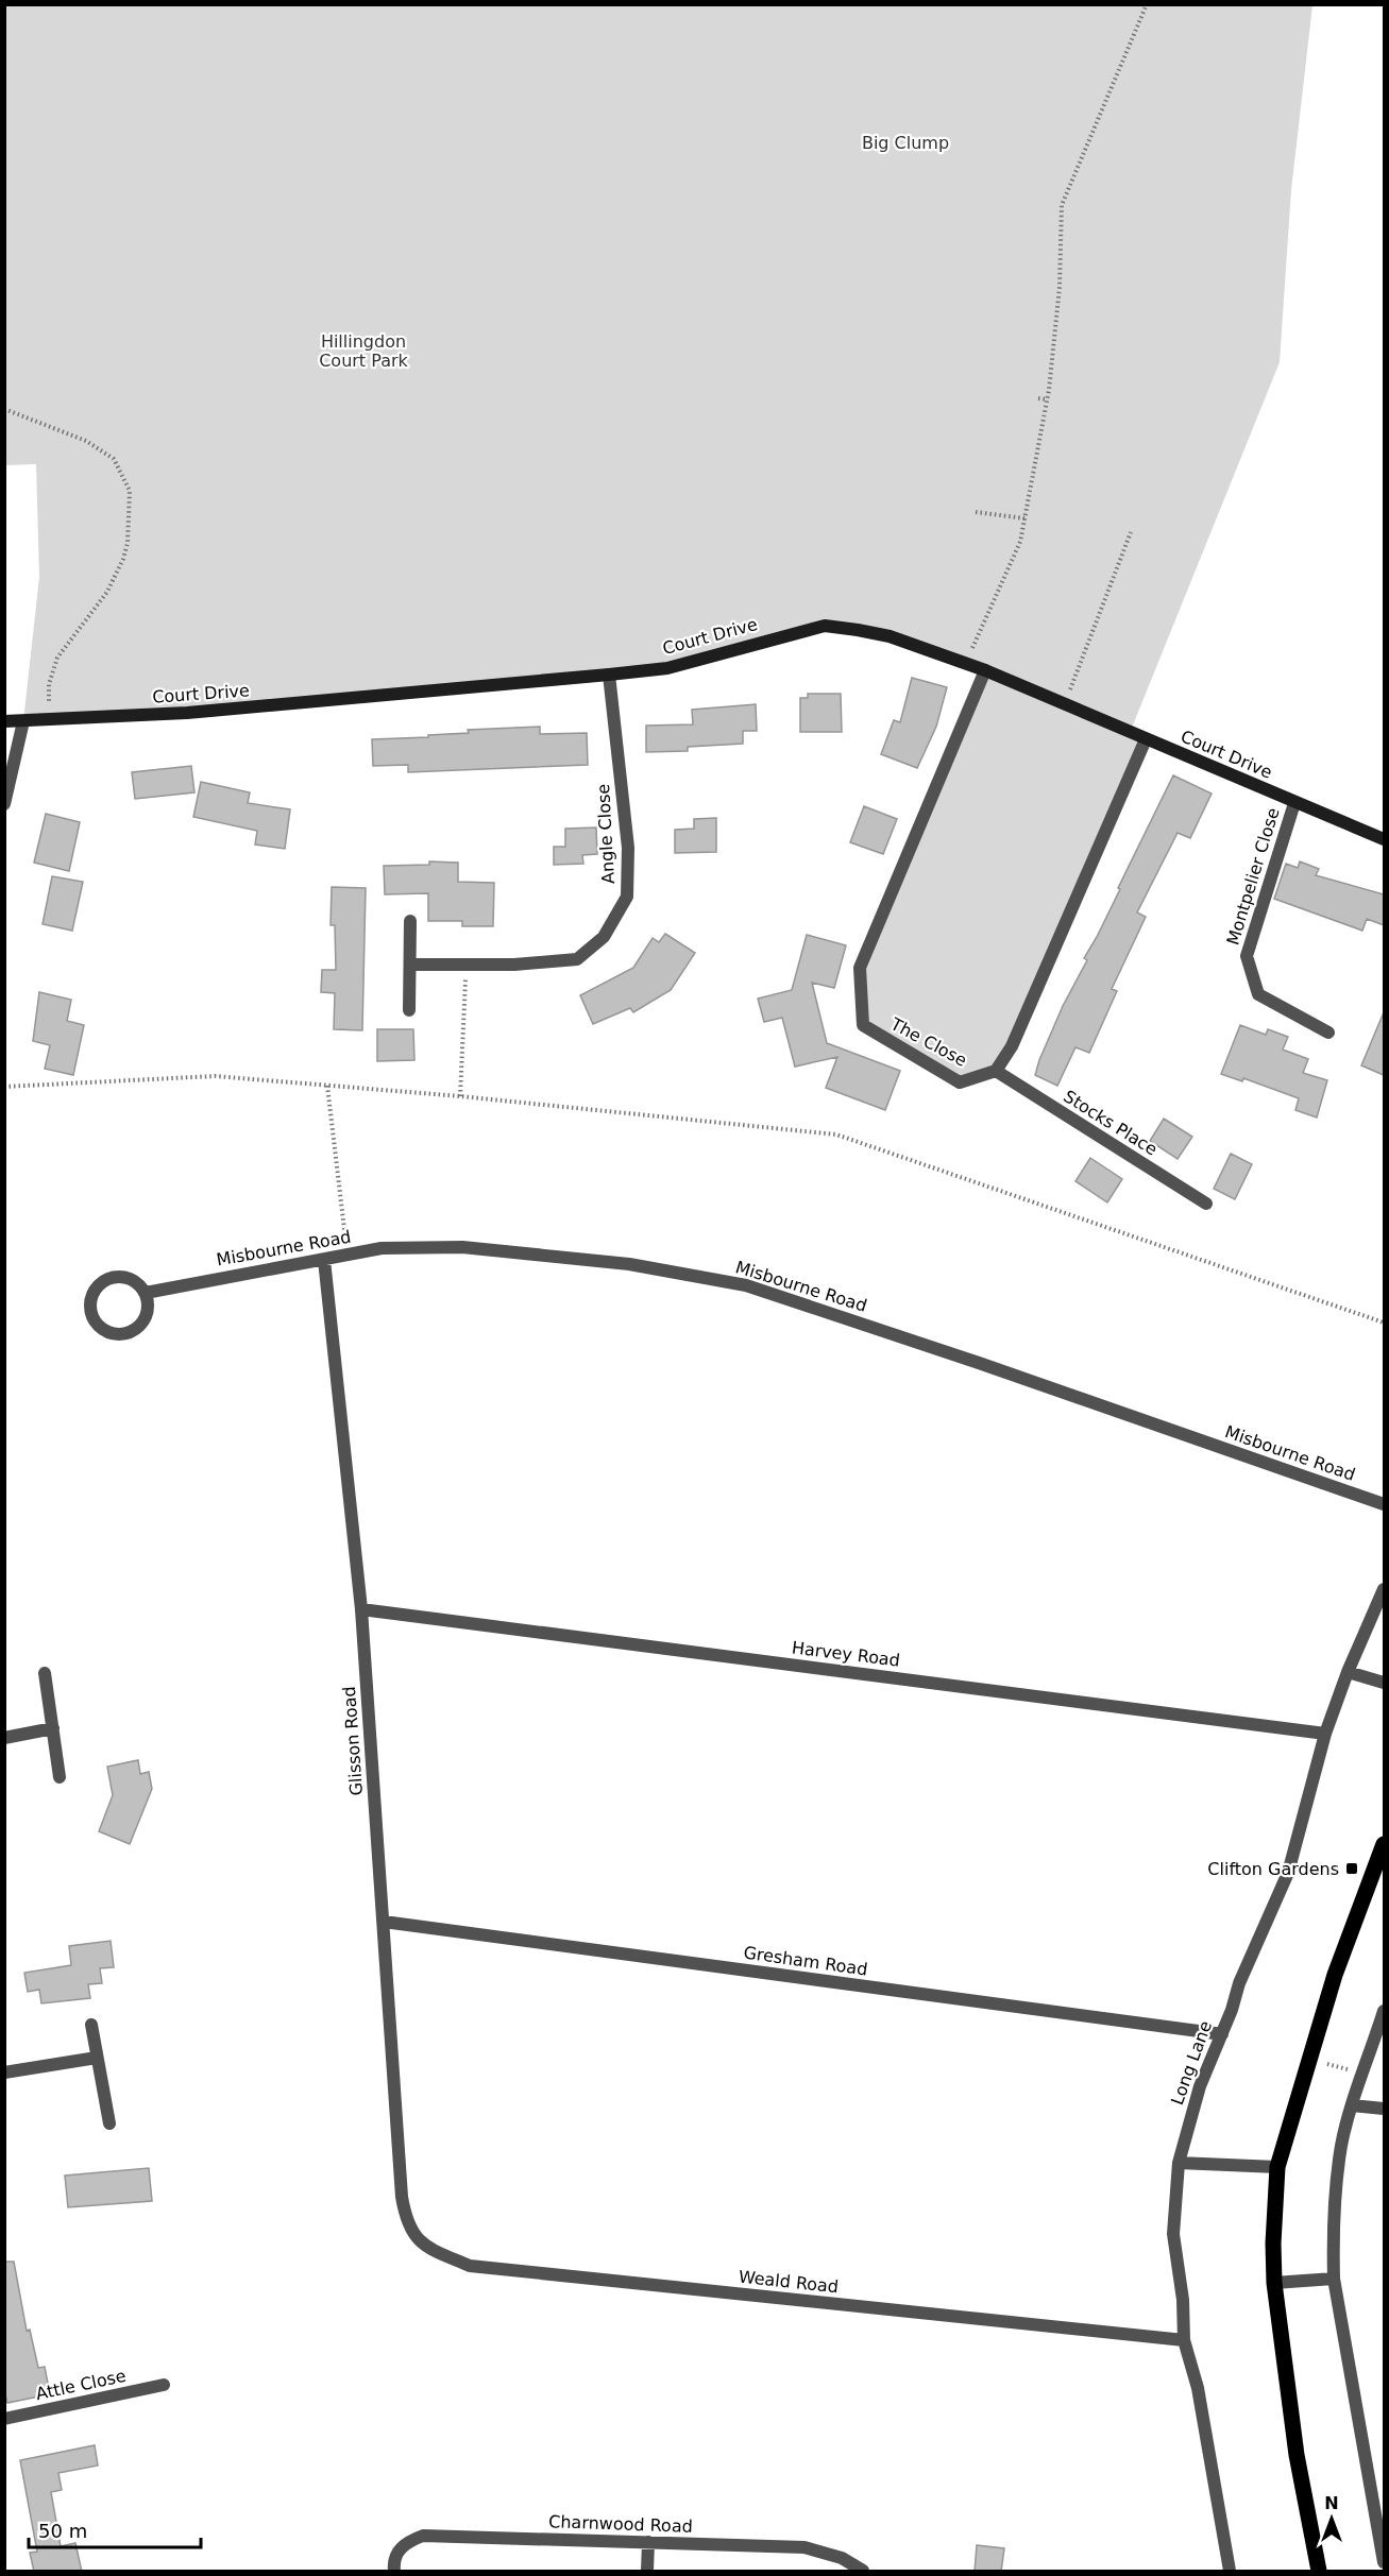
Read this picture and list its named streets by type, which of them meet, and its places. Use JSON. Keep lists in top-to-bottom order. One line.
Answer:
{"streets":{"street":["Court Drive","Angle Close","Montpelier Close","The Close","Stocks Place","Misbourne Road","Harvey Road","Glisson Road","Gresham Road","Long Lane","Weald Road","Attle Close","Charnwood Road"]},"crossings":[["Court Drive","Angle Close"],["Court Drive","Montpelier Close"],["Court Drive","The Close"],["The Close","Stocks Place"],["Misbourne Road","Glisson Road"],["Harvey Road","Glisson Road"],["Harvey Road","Long Lane"],["Glisson Road","Gresham Road"],["Glisson Road","Weald Road"],["Gresham Road","Long Lane"],["Long Lane","Weald Road"]],"parks":["Big Clump","Hillingdon Court Park"],"places":{"transit":["Clifton Gardens"]},"scale_bar":"50 m","north":"top"}
